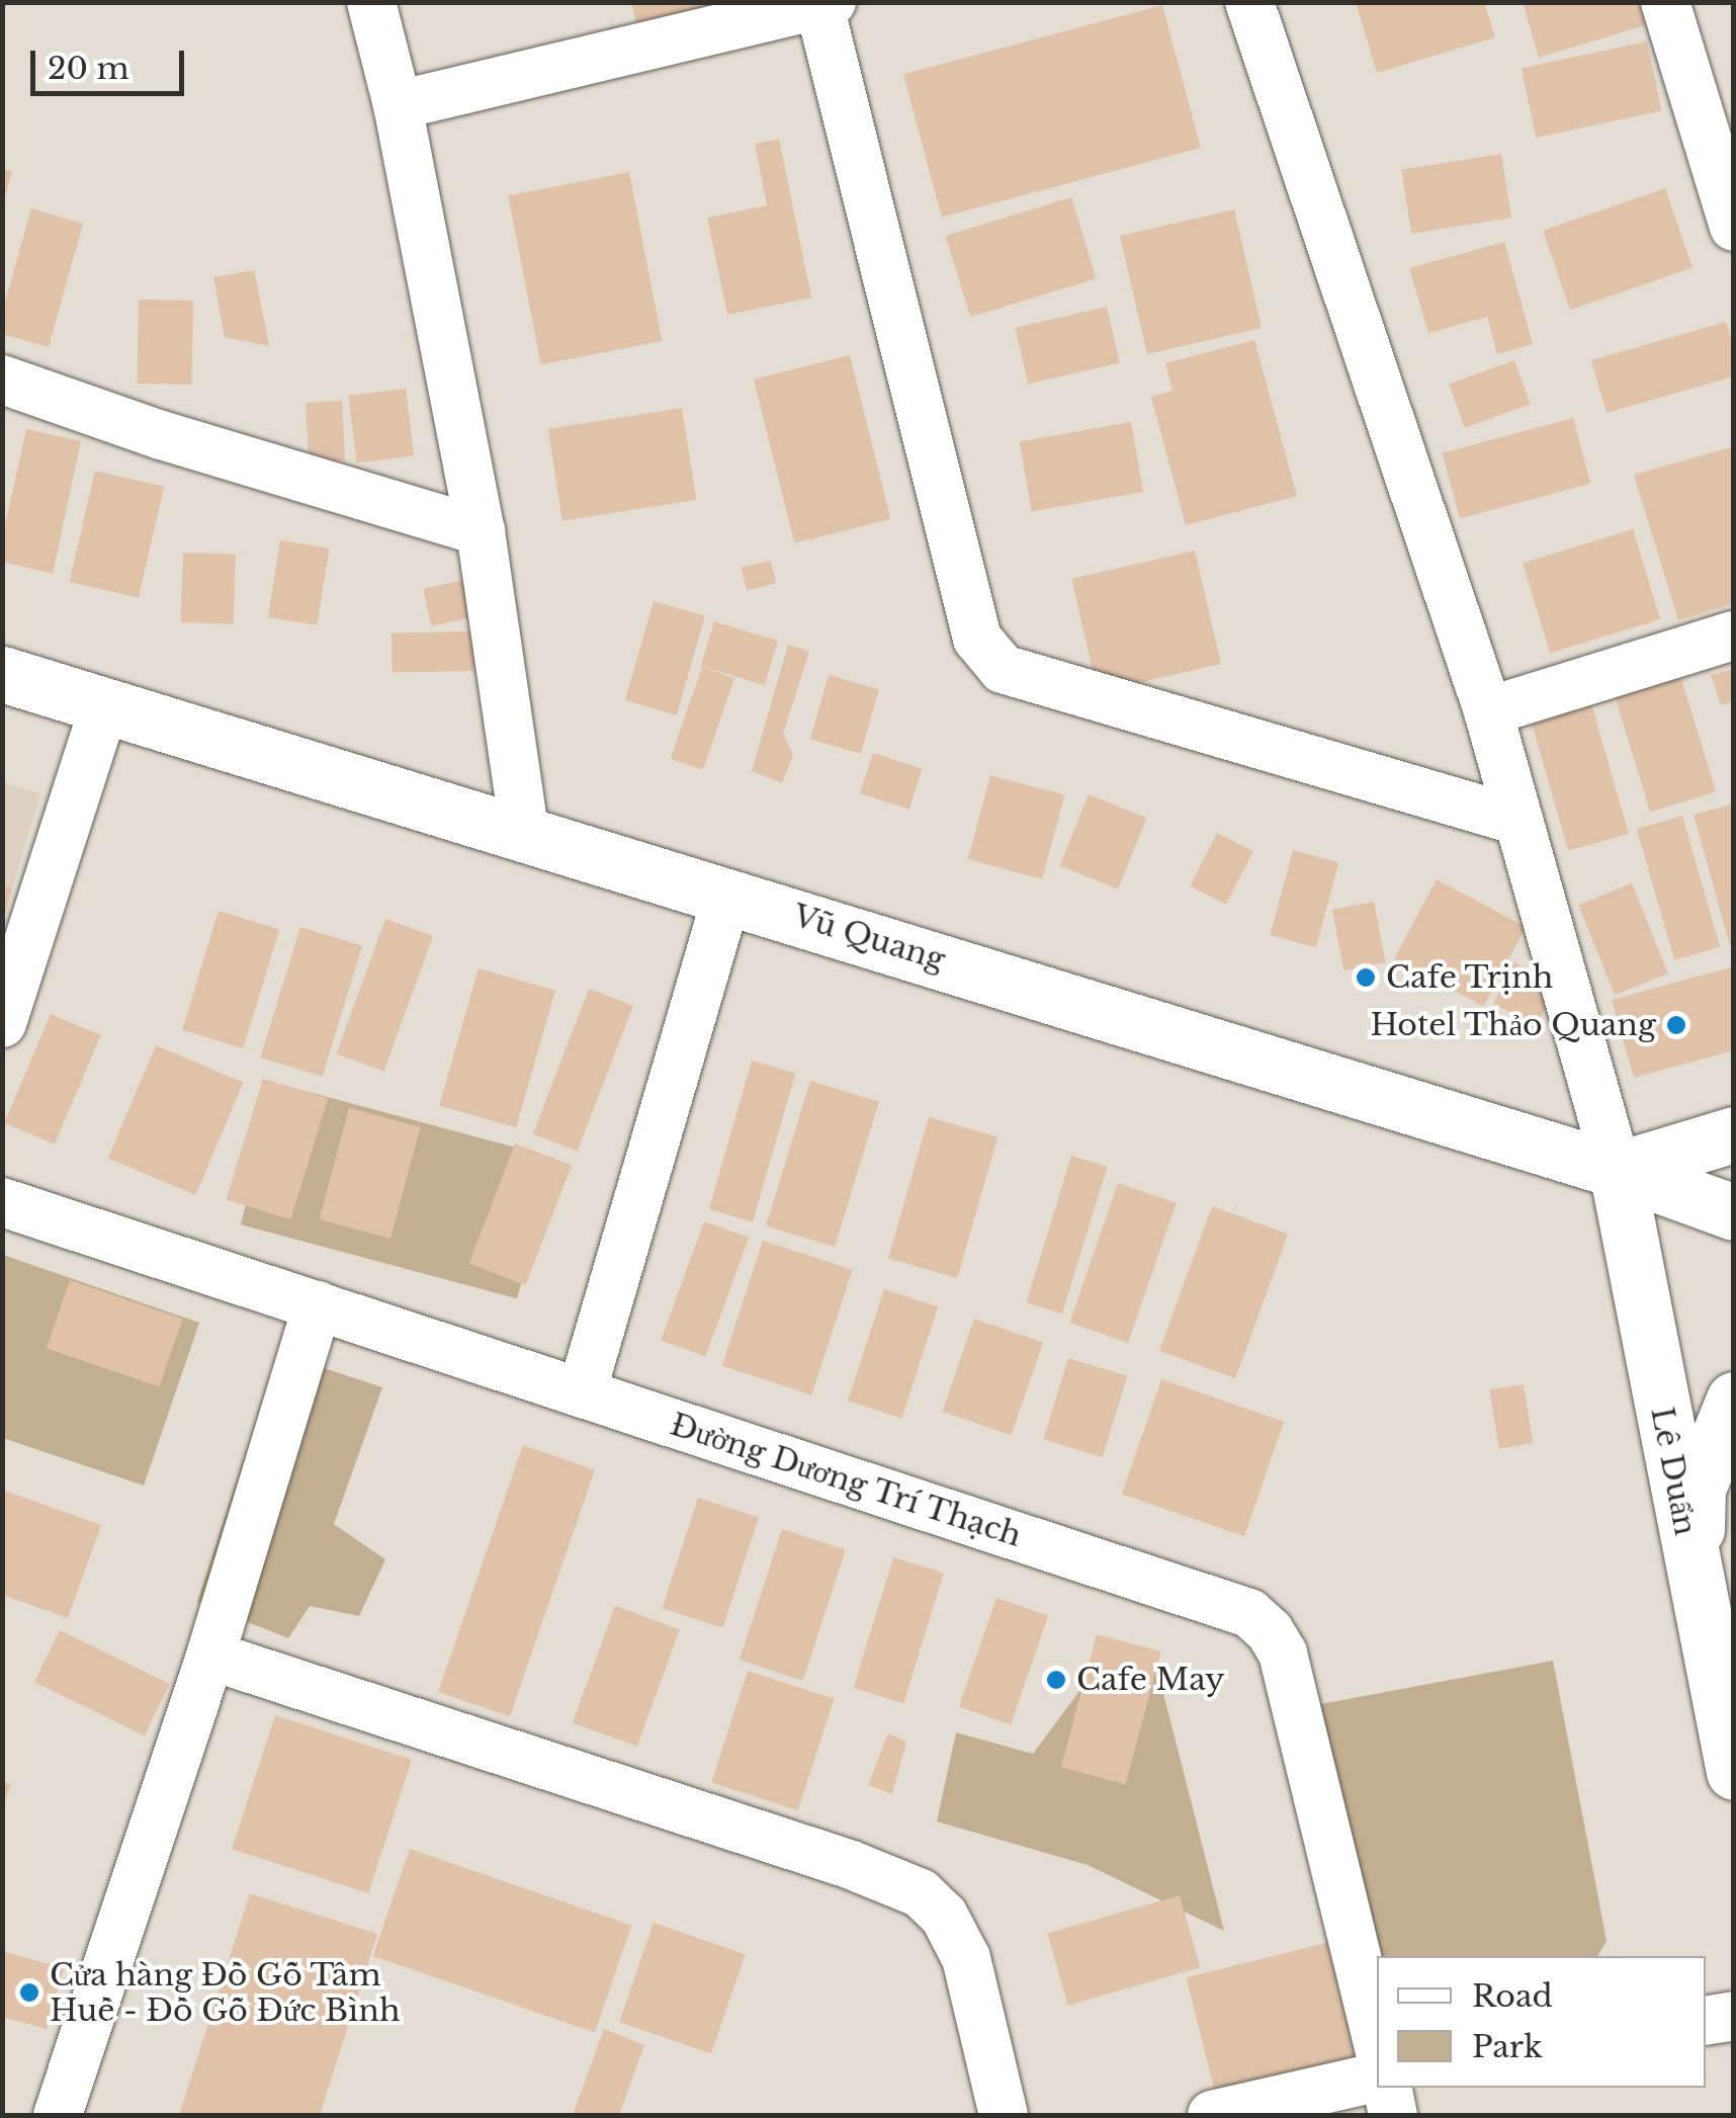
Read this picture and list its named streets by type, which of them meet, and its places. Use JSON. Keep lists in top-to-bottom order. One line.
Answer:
{"streets":{"main road":["Vũ Quang","Lê Duẩn"],"street":["Đường Dương Trí Thạch"]},"crossings":[["Vũ Quang","Lê Duẩn"]],"places":["Cafe Trịnh","Hotel Thảo Quang","Cafe May","Cửa hàng Đồ Gỗ Tâm Huề - Đồ Gỗ Đức Bình"],"legend":["Road","Park"],"scale_bar":"20 m"}
